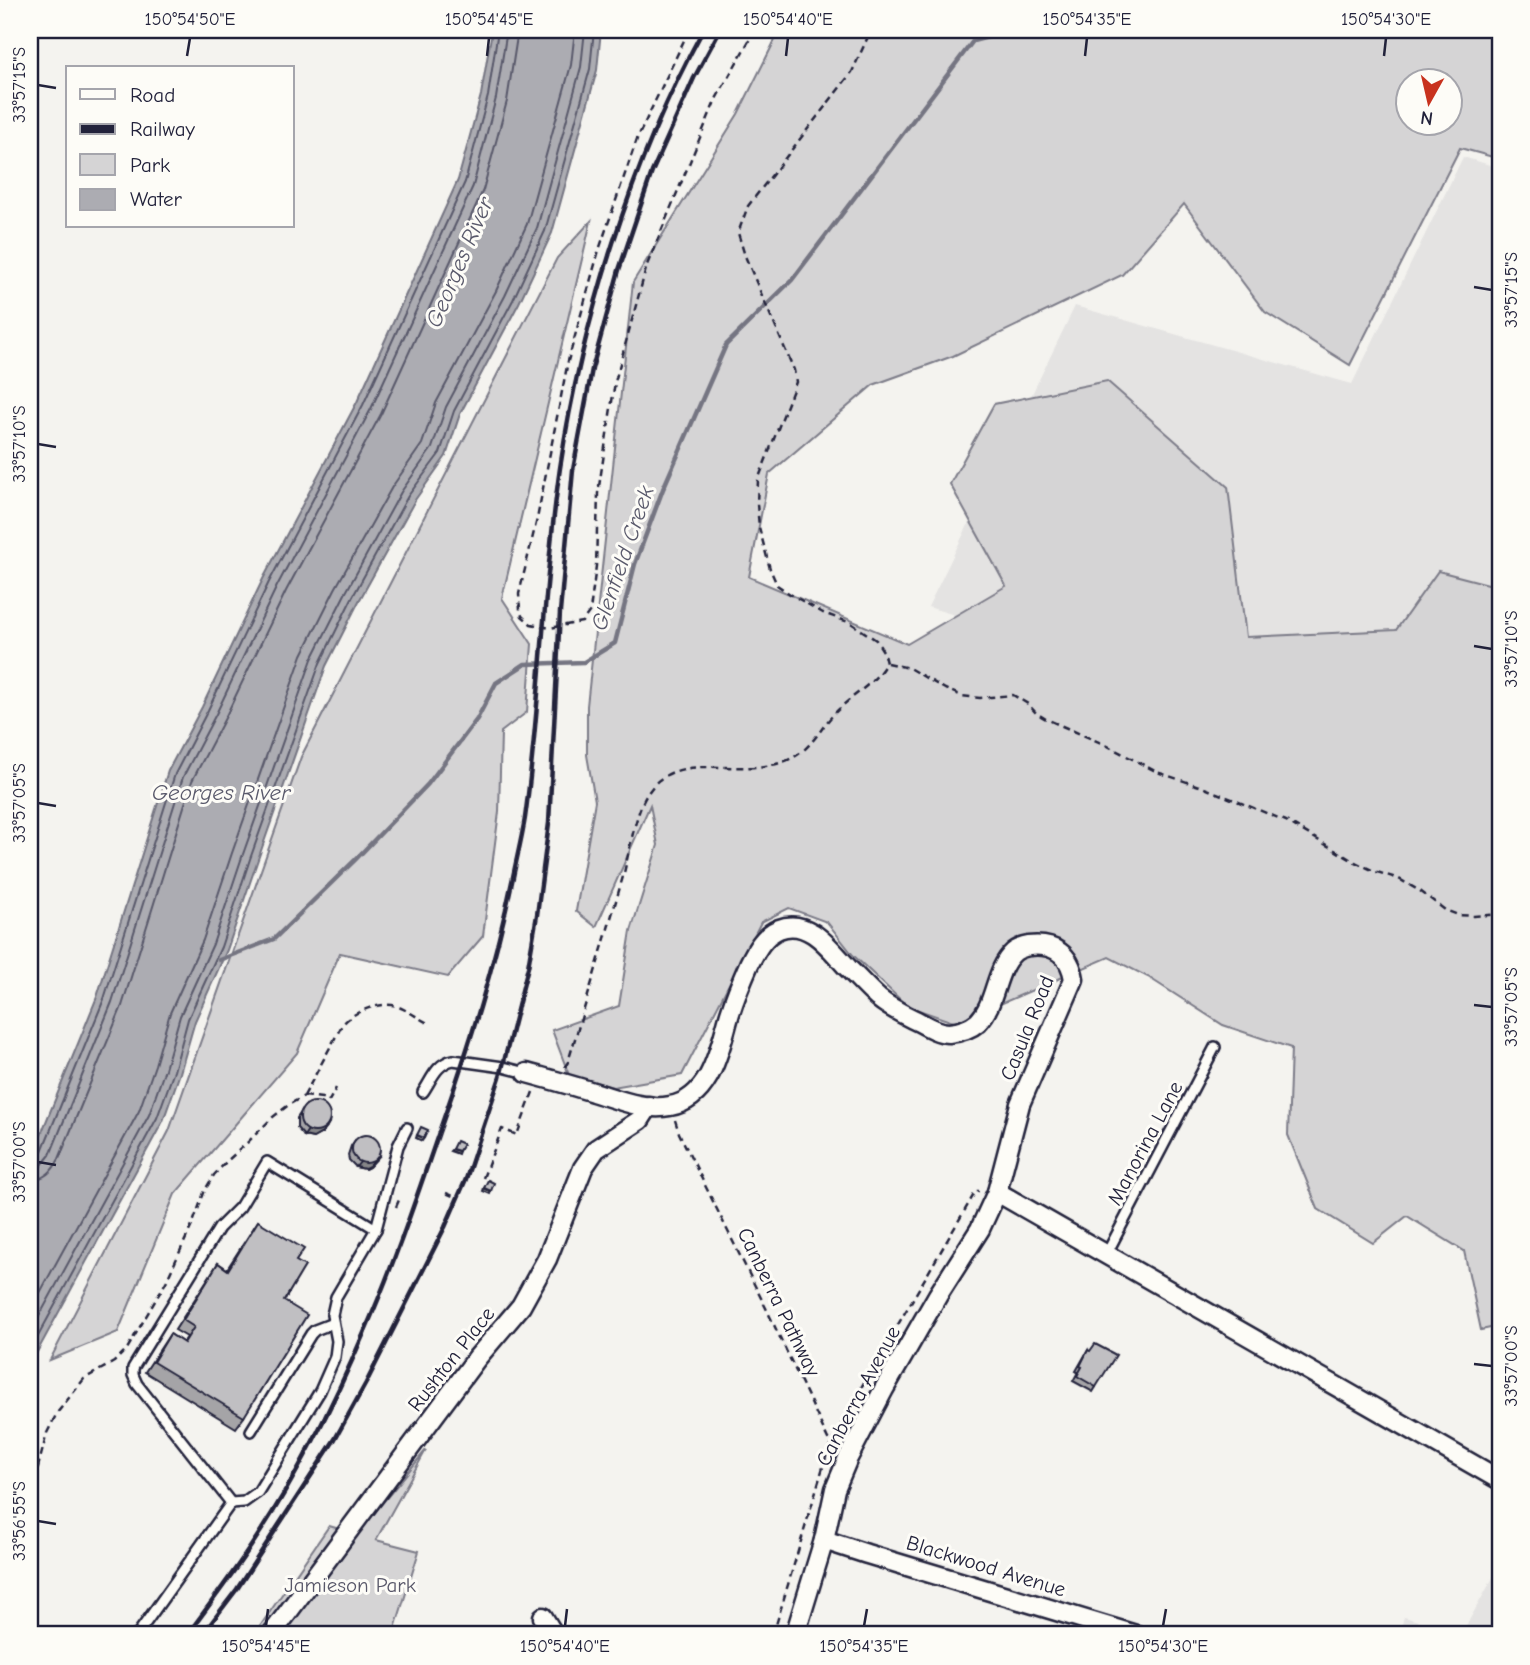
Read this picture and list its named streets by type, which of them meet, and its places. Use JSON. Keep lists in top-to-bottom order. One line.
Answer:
{"streets":{"street":["Casula Road","Rushton Place","Canberra Avenue","Blackwood Avenue"],"lane":["Manorina Lane"],"path":["Canberra Pathway"]},"crossings":[["Casula Road","Canberra Pathway"],["Casula Road","Canberra Avenue"],["Canberra Avenue","Blackwood Avenue"]],"water":["Georges River","Glenfield Creek"],"parks":["Jamieson Park"],"legend":["Road","Railway","Park","Water"],"north":"bottom","coordinates":["150°54'50\"E","150°54'45\"E","150°54'40\"E","150°54'35\"E","150°54'30\"E","33°57'15\"S","33°57'10\"S","33°57'05\"S","33°57'00\"S","33°56'55\"S"]}
